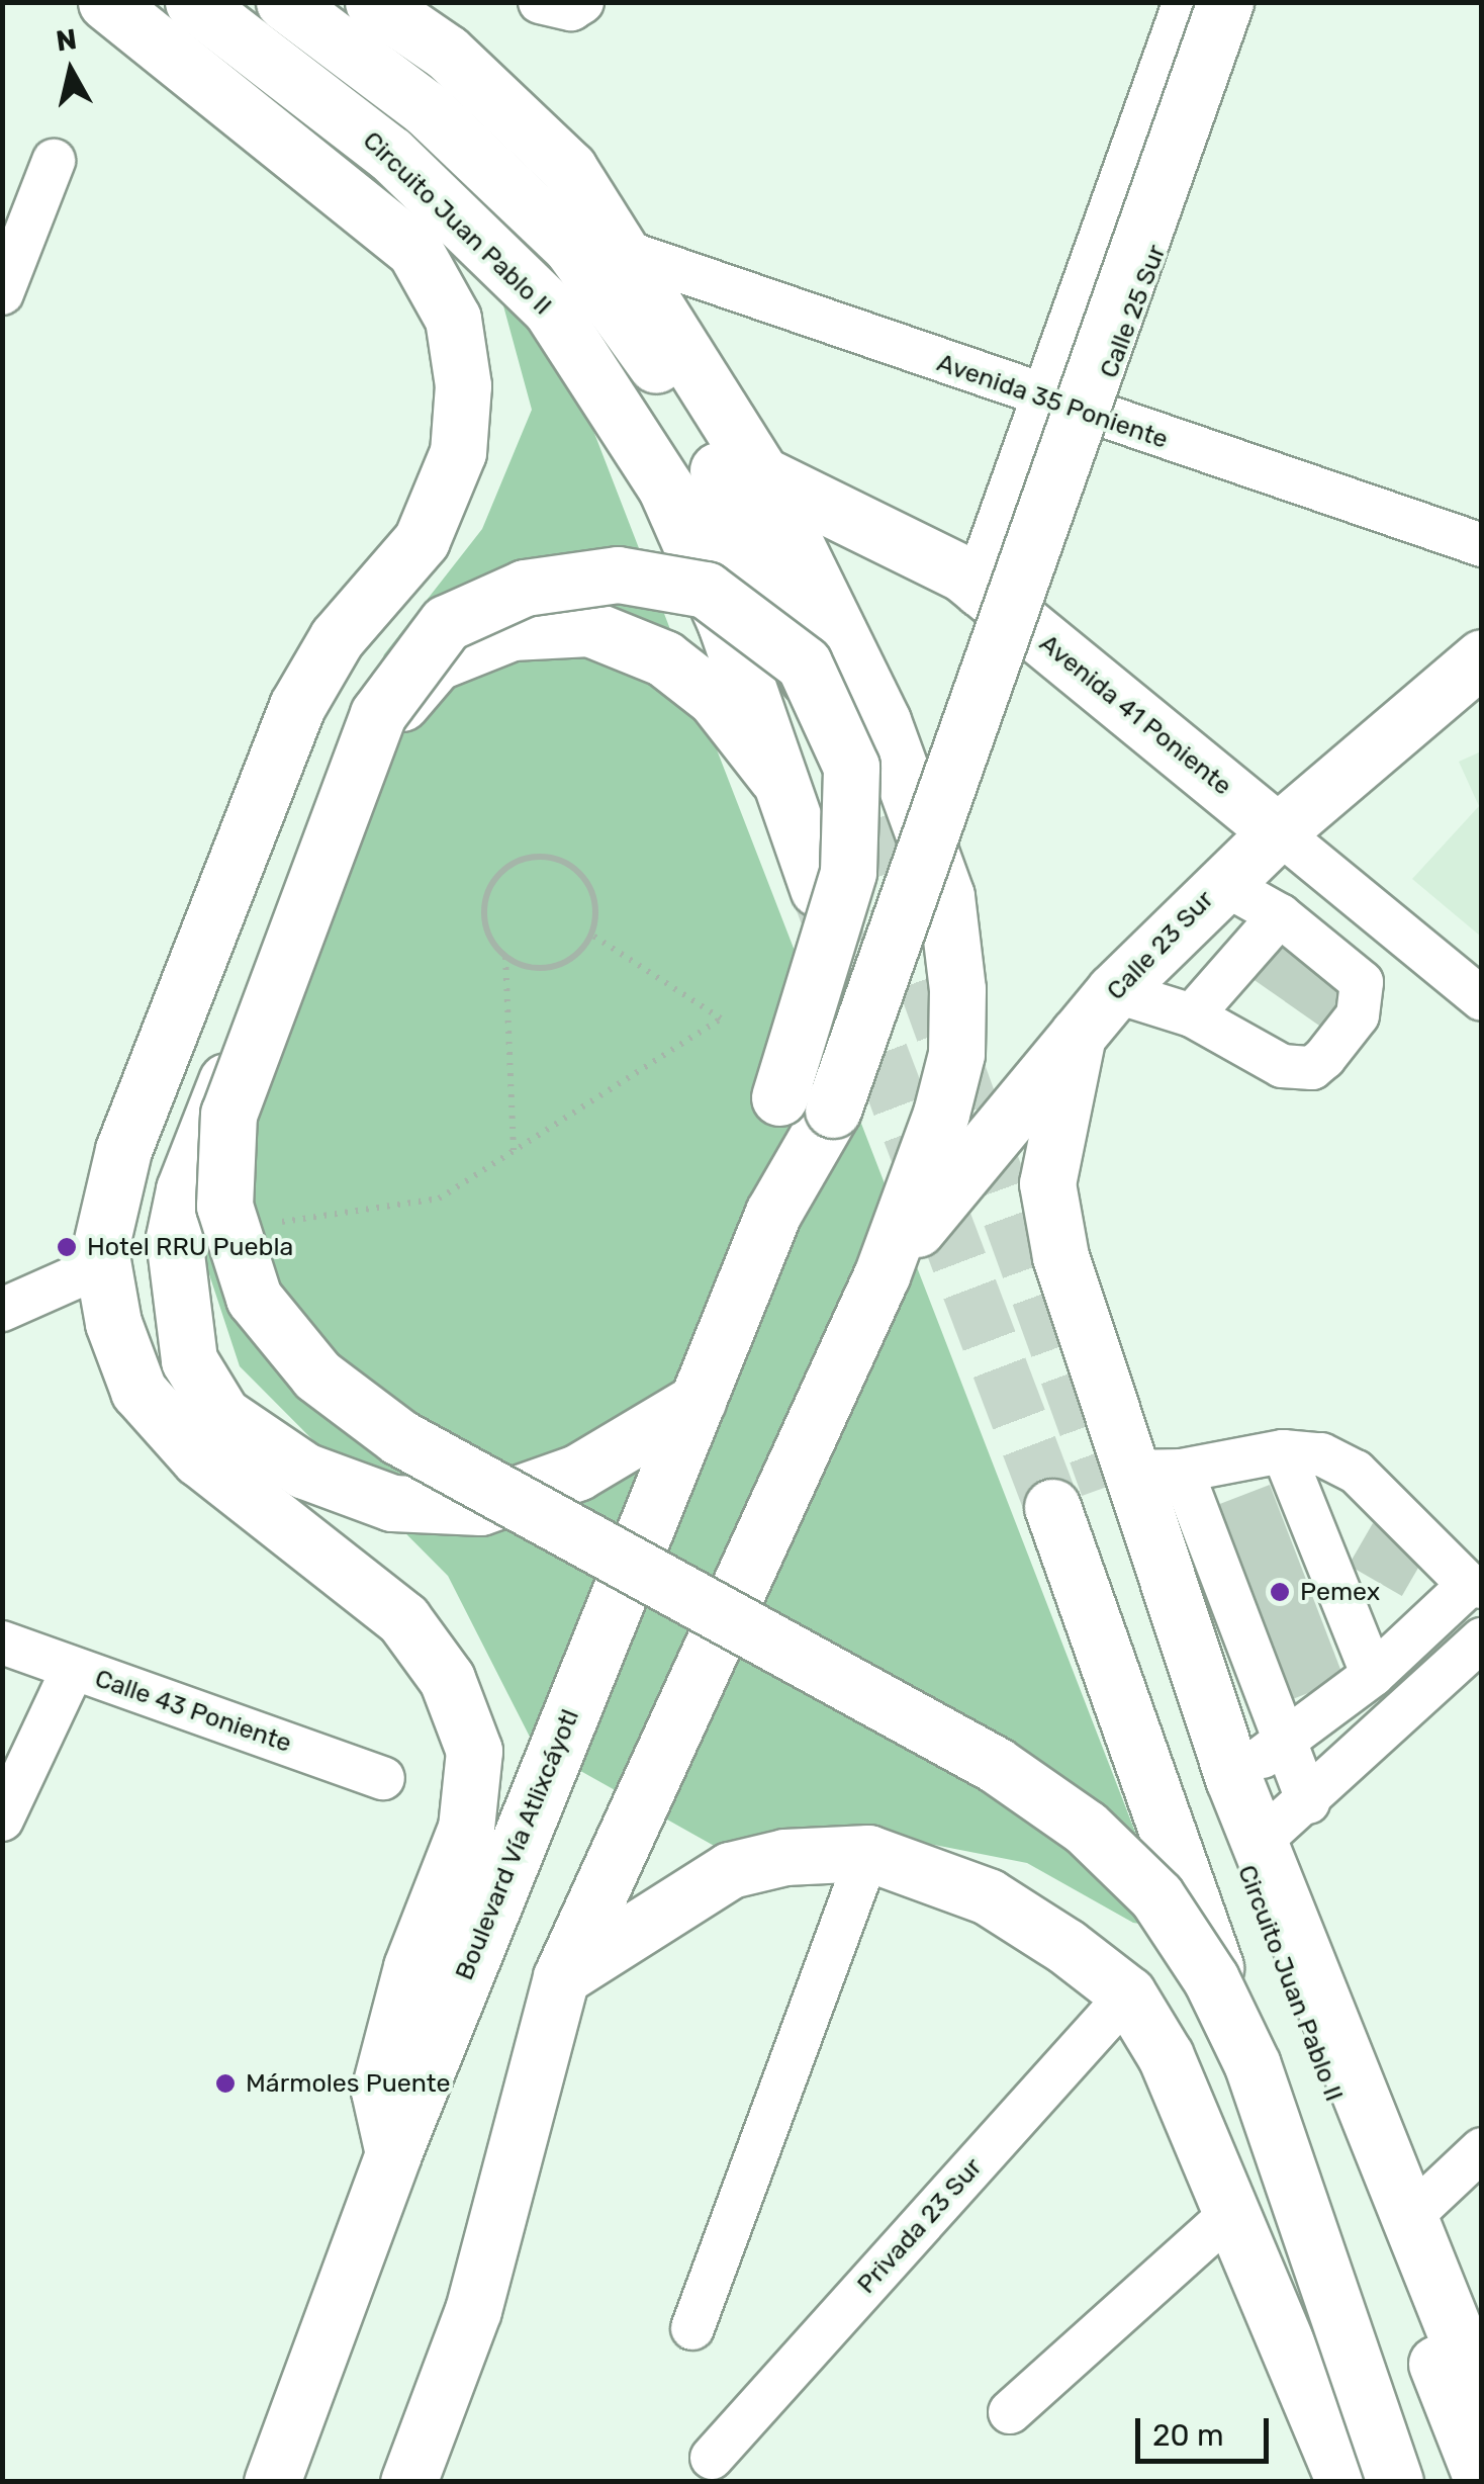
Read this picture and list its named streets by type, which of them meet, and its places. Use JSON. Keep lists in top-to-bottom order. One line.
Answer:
{"streets":{"main road":["Circuito Juan Pablo II","Calle 25 Sur","Avenida 41 Poniente","Calle 23 Sur","Boulevard Vía Atlixcáyotl"],"street":["Avenida 35 Poniente","Calle 43 Poniente","Privada 23 Sur"]},"crossings":[["Calle 25 Sur","Avenida 35 Poniente"],["Calle 25 Sur","Avenida 41 Poniente"],["Avenida 41 Poniente","Calle 23 Sur"]],"places":["Hotel RRU Puebla","Pemex","Mármoles Puente"],"scale_bar":"20 m","north":"top"}
